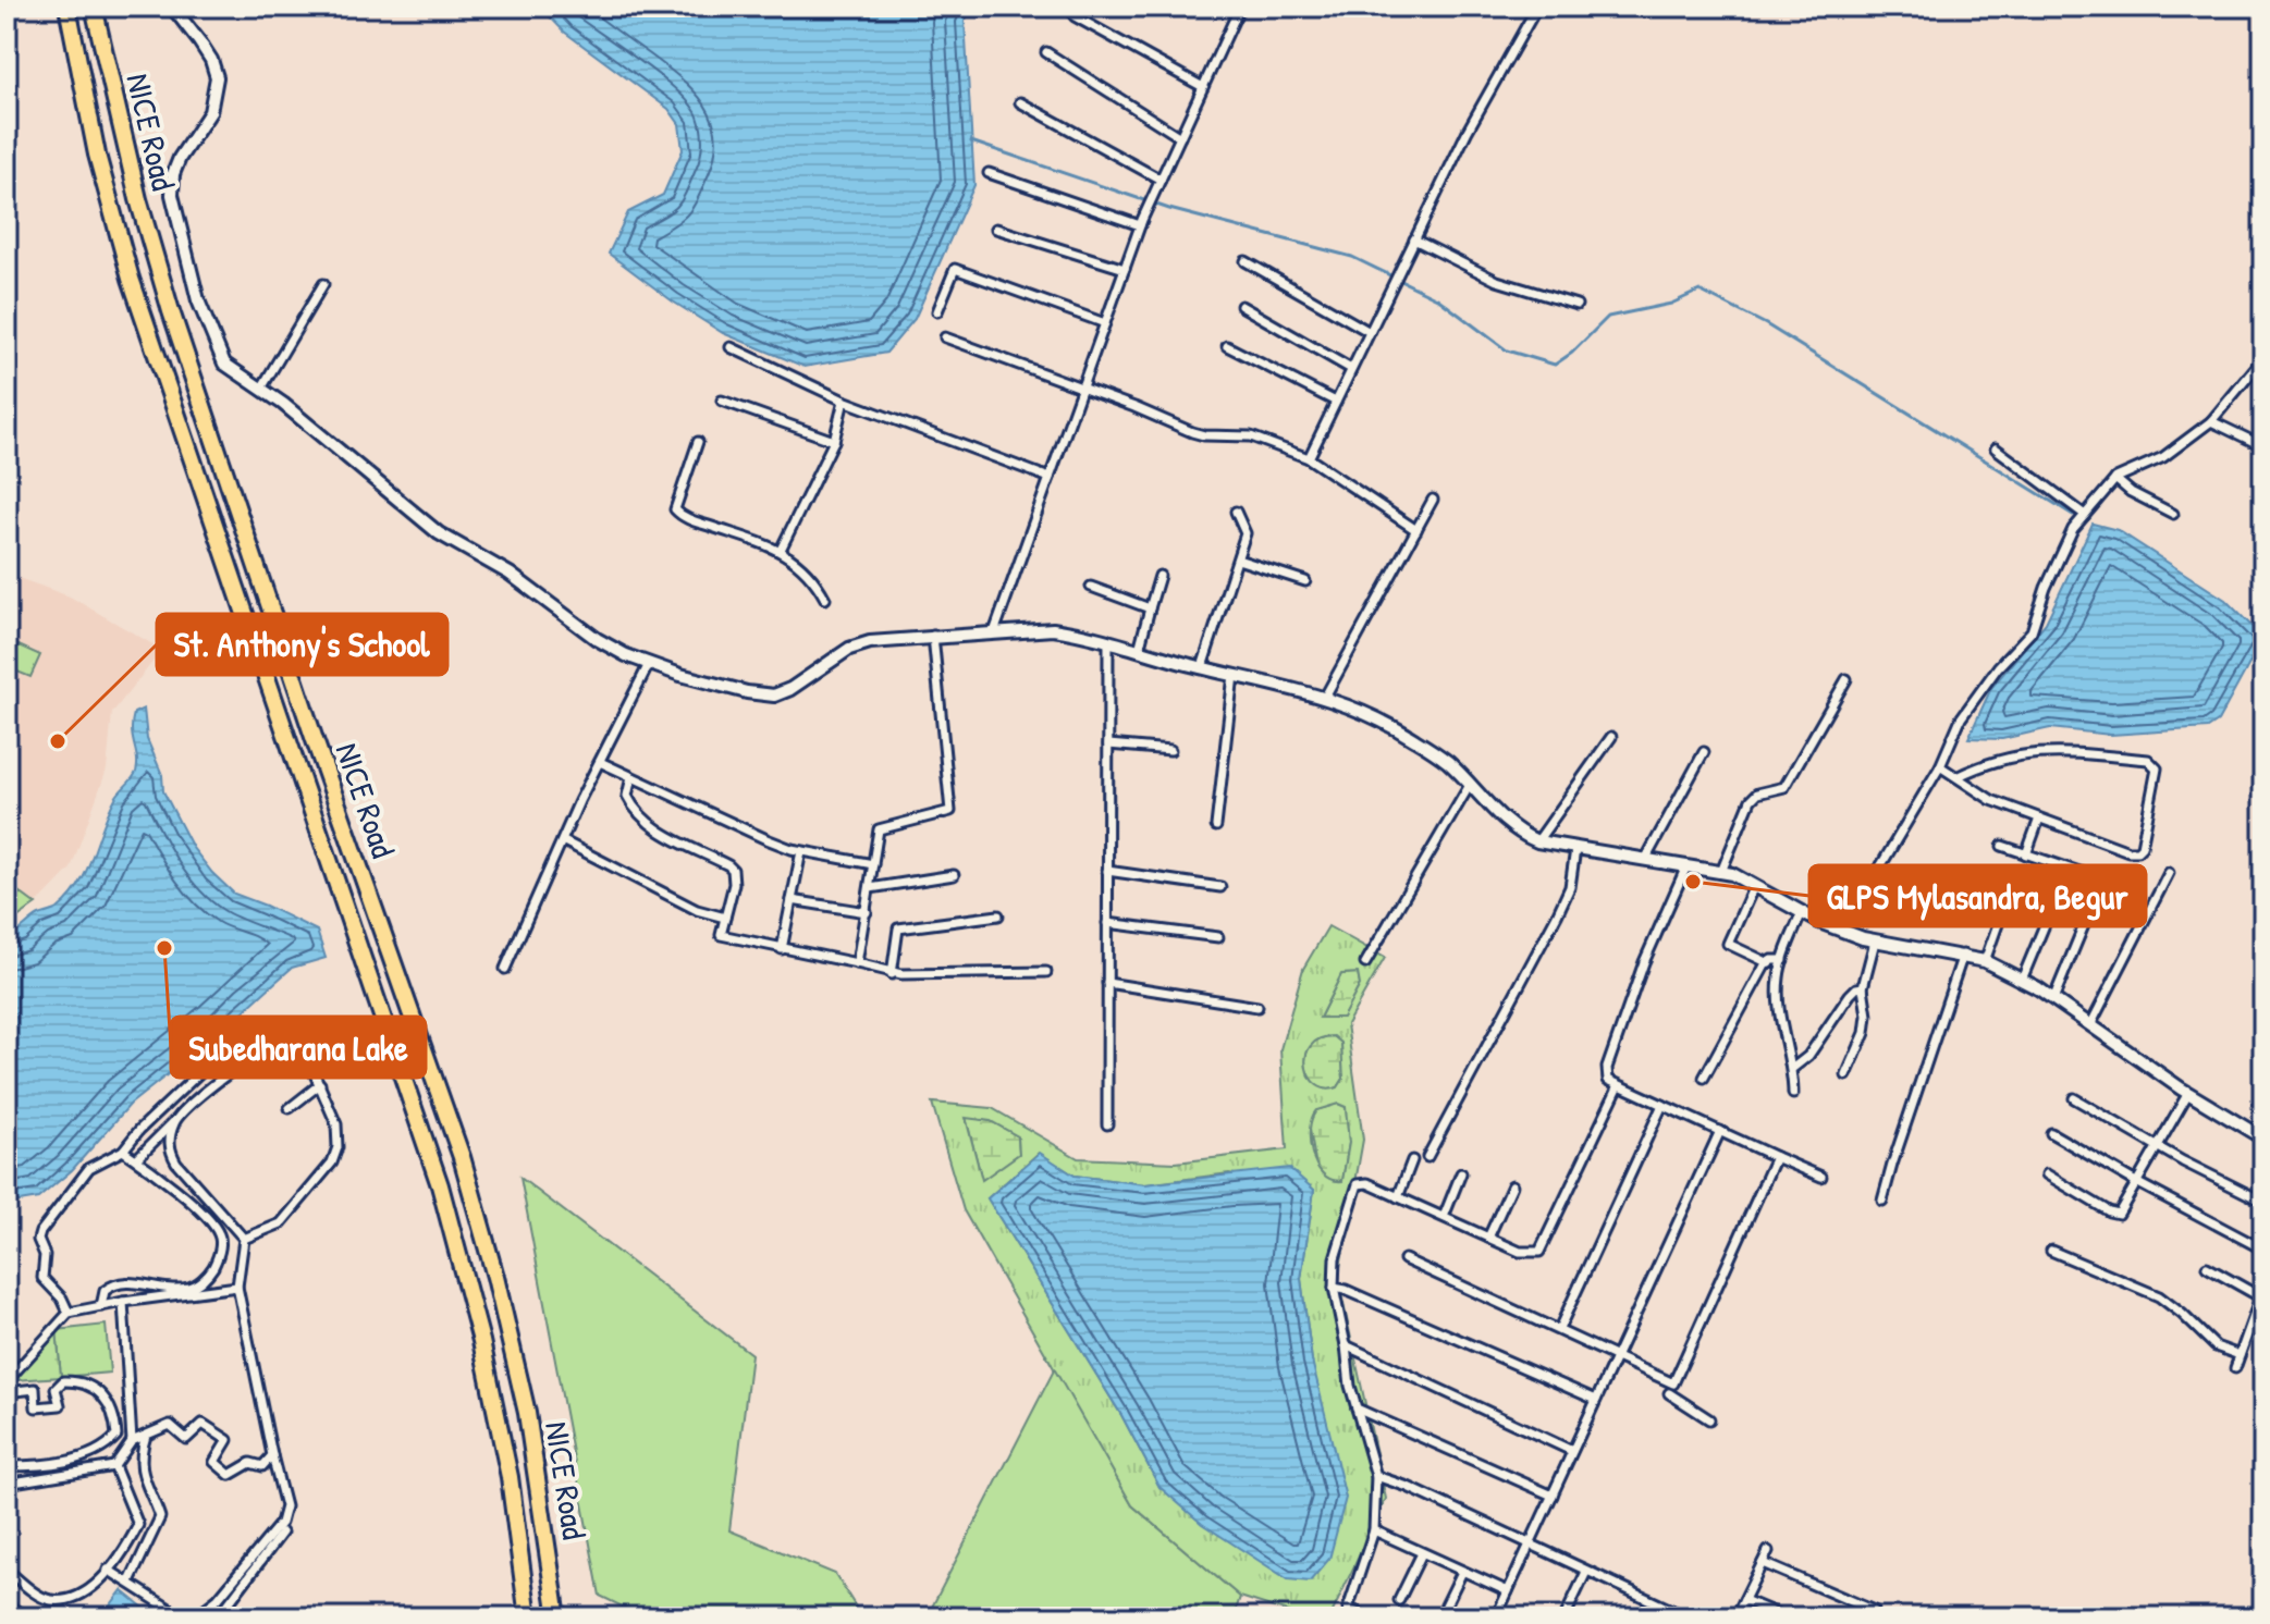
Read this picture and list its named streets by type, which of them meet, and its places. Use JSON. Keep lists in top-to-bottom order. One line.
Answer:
{"streets":{"highway":["NICE Road"]},"places":["St. Anthony's School","GLPS Mylasandra, Begur","Subedharana Lake"]}
